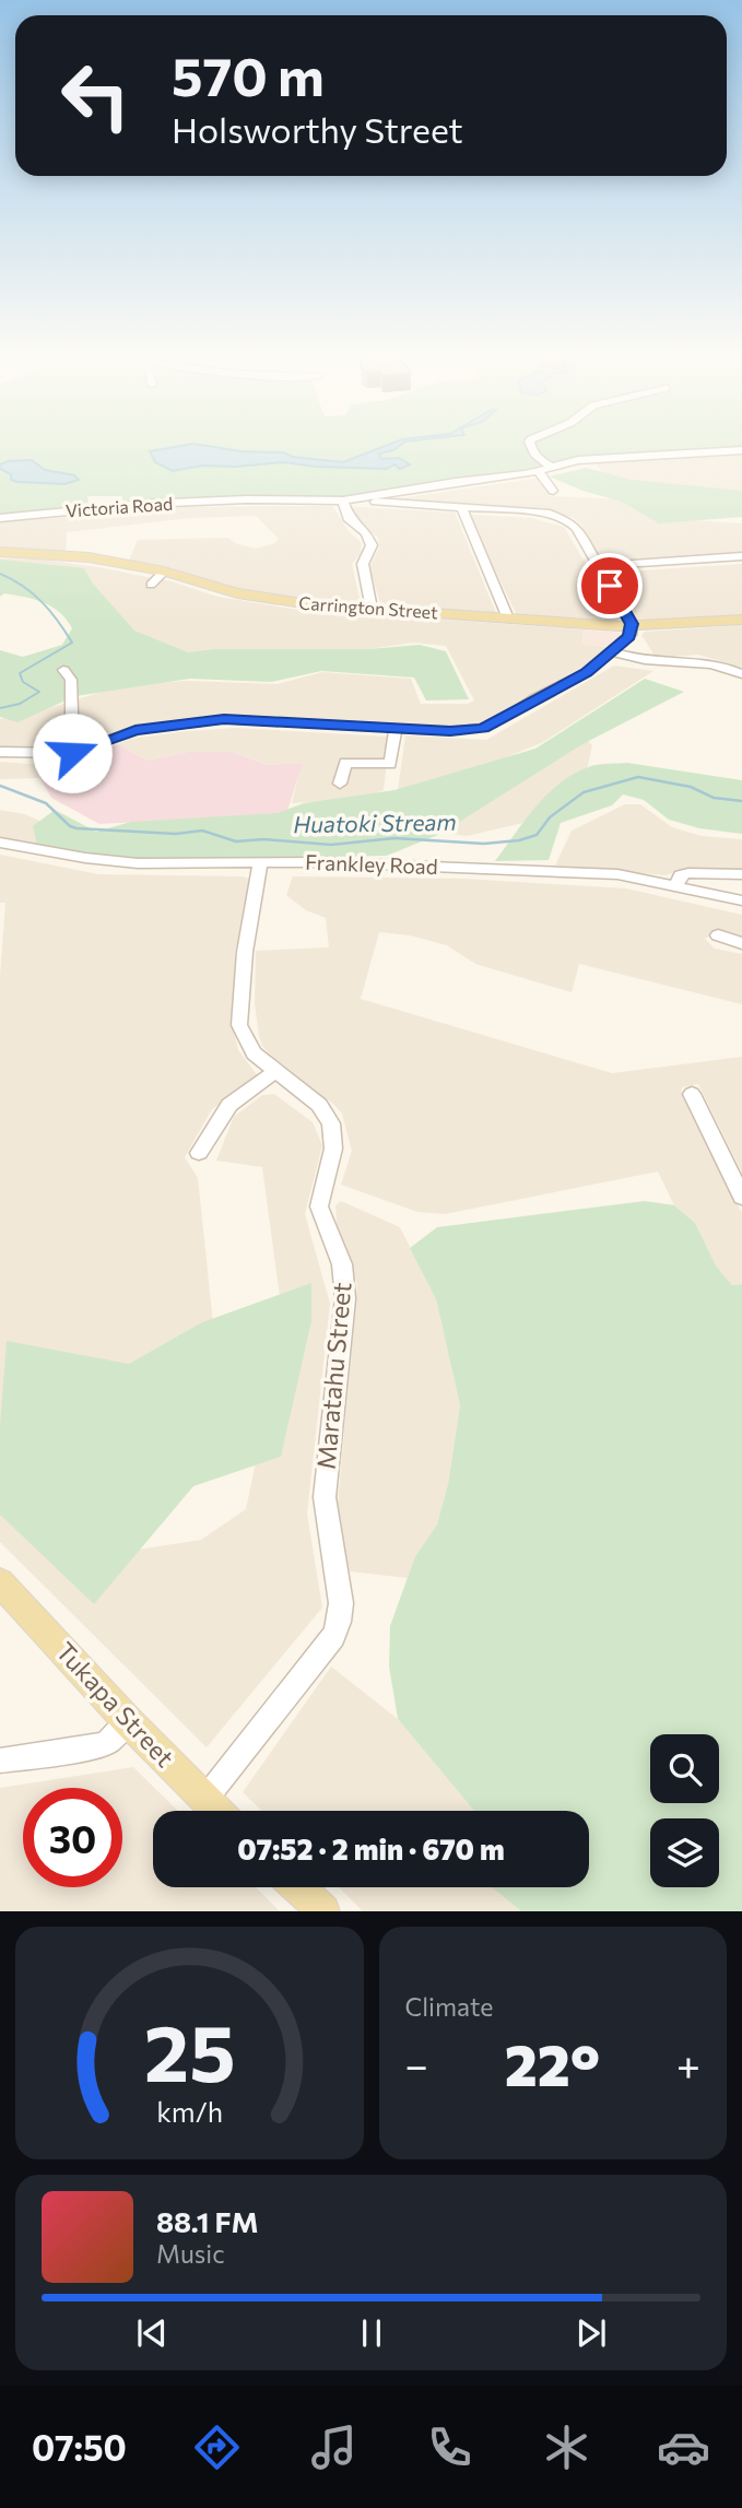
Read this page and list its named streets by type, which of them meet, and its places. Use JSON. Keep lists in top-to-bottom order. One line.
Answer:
{"streets":{"main road":["Carrington Street","Tukapa Street"],"street":["Victoria Road","Frankley Road","Maratahu Street"]},"crossings":[["Frankley Road","Maratahu Street"],["Maratahu Street","Tukapa Street"]],"water":["Huatoki Stream"],"page":{"turn":["570 m","Holsworthy Street"],"limit":"30","trip":"07:52 · 2 min · 670 m","tile":"Climate","heat":["−","22°","+"],"song":["88.1 FM","Music"],"tabs":"07:50","gauge":["25","km/h"]}}
